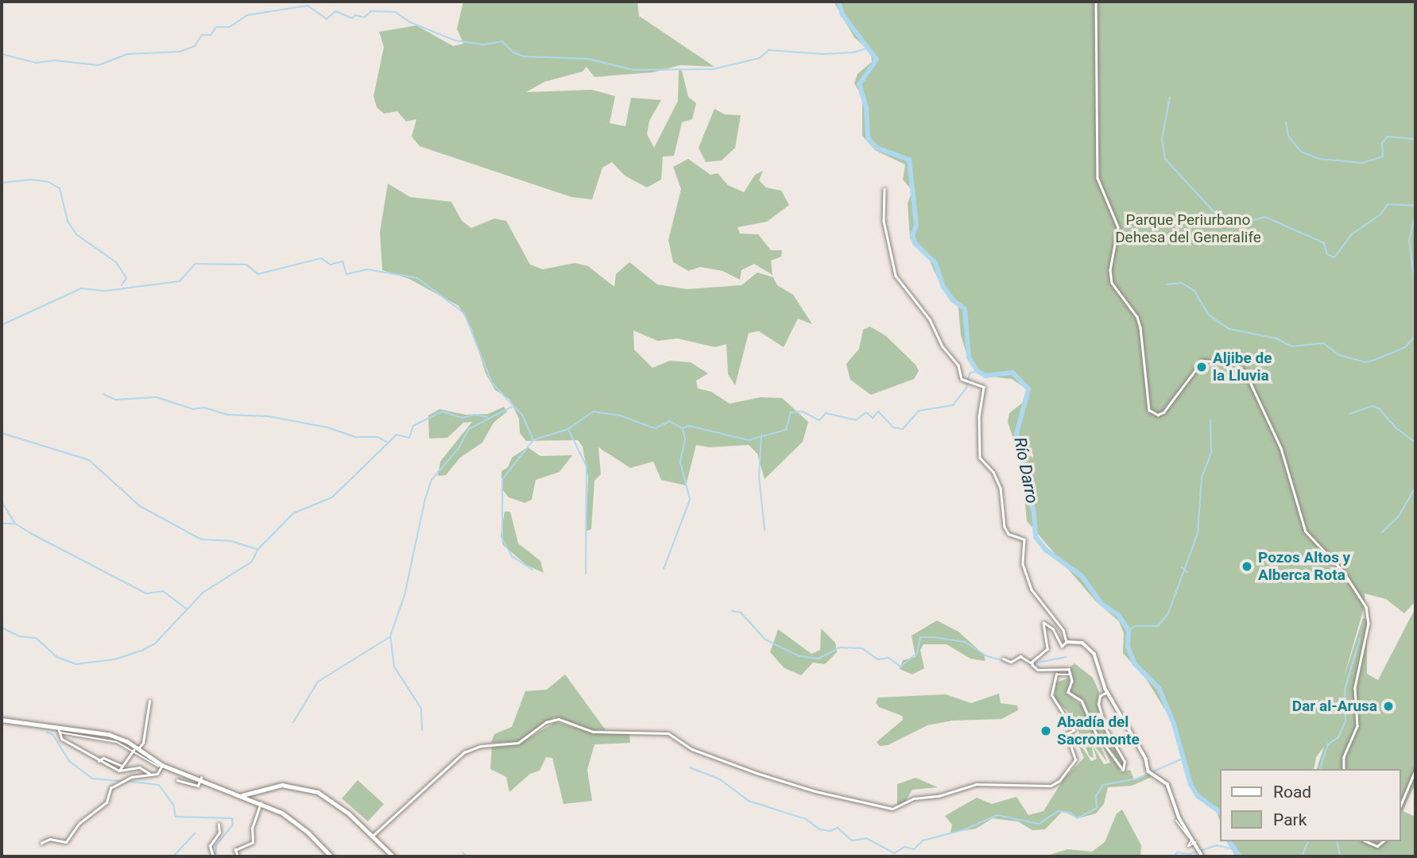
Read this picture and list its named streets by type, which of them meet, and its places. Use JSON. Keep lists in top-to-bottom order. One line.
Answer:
{"water":["Río Darro"],"parks":["Parque Periurbano Dehesa del Generalife"],"places":["Aljibe de la Lluvia","Pozos Altos y Alberca Rota","Dar al-Arusa","Abadía del Sacromonte"],"legend":["Road","Park"]}
